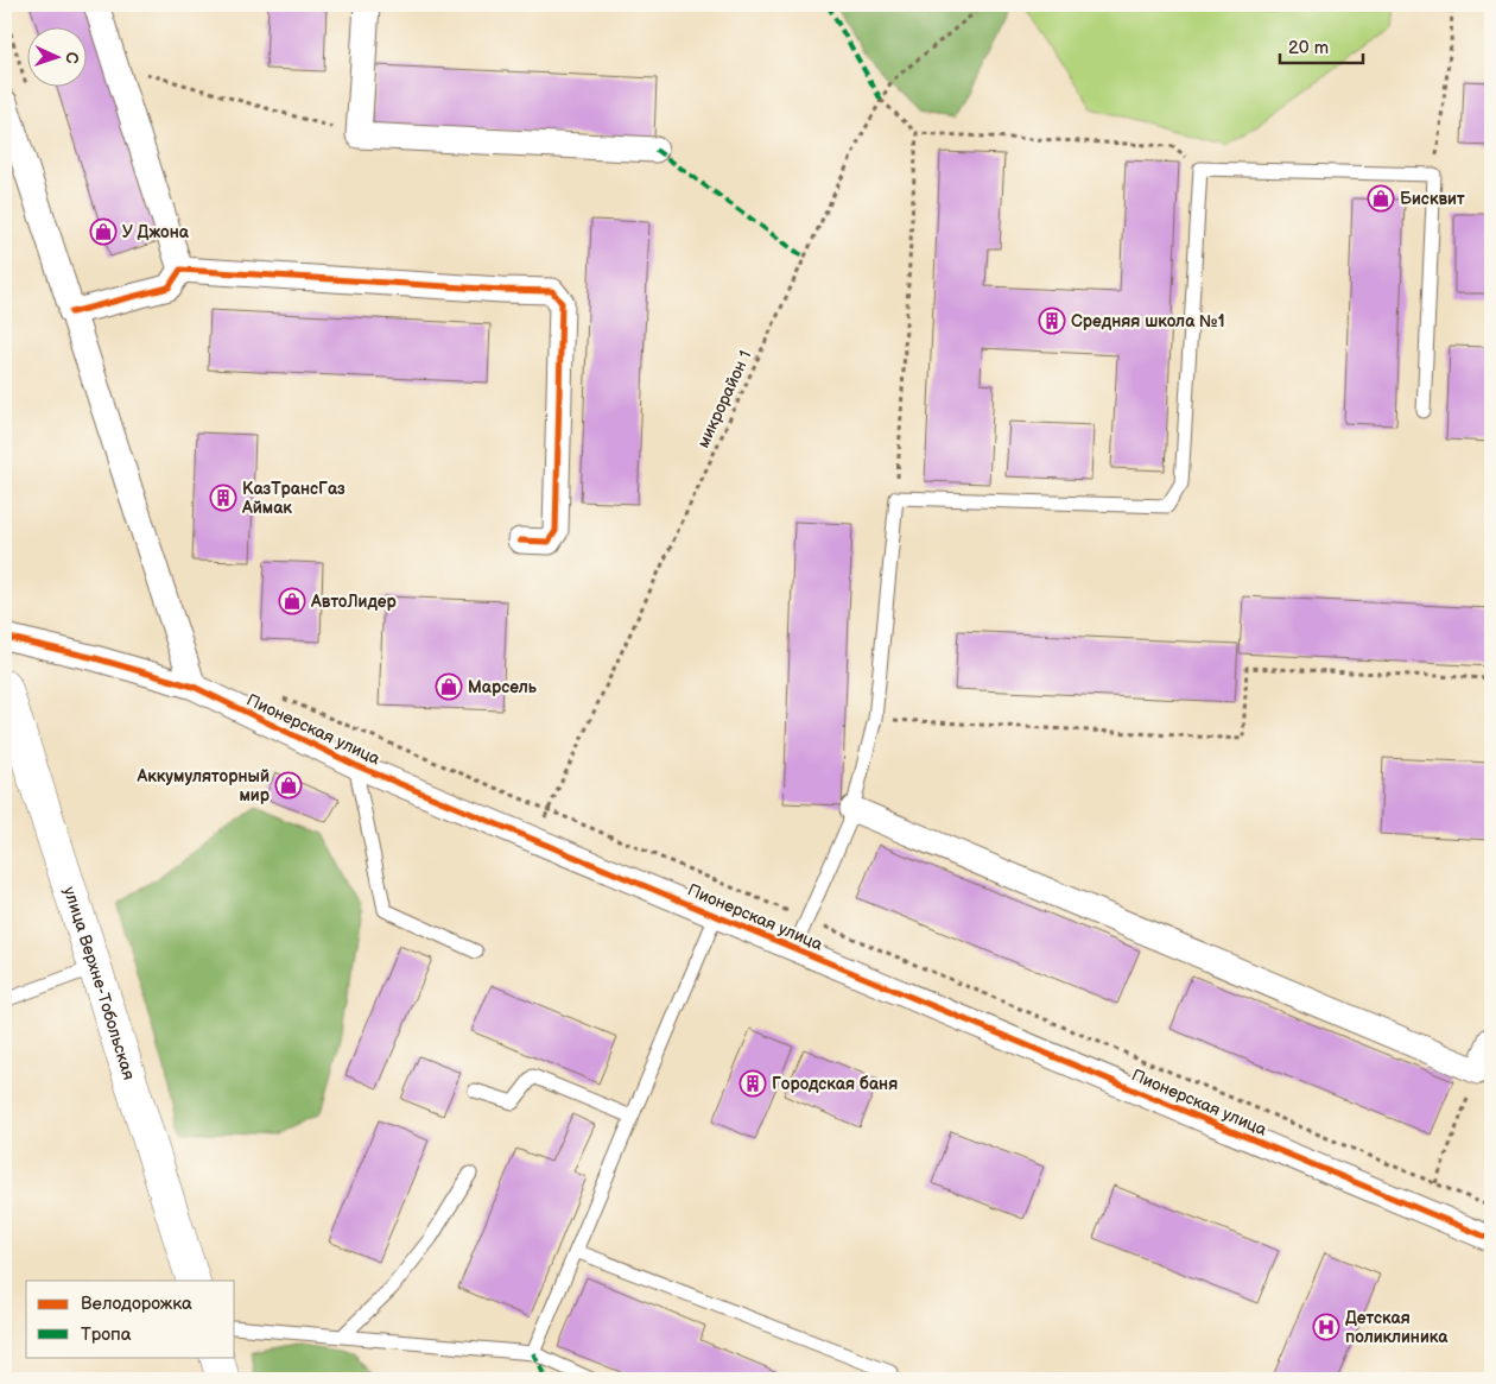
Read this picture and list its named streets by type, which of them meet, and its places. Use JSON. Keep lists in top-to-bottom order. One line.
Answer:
{"streets":{"street":["Пионерская улица","улица Верхне-Тобольская"],"path":["микрорайон 1"]},"crossings":[["микрорайон 1","Пионерская улица"]],"places":{"shop":["Бисквит","У Джона","АвтоЛидер","Марсель","Аккумуляторный мир"],"building":["Средняя школа №1","КазТрансГаз Аймак","Городская баня"],"hospital":["Детская поликлиника"]},"legend":["Велодорожка","Тропа"],"scale_bar":"20 m","north":"right"}
